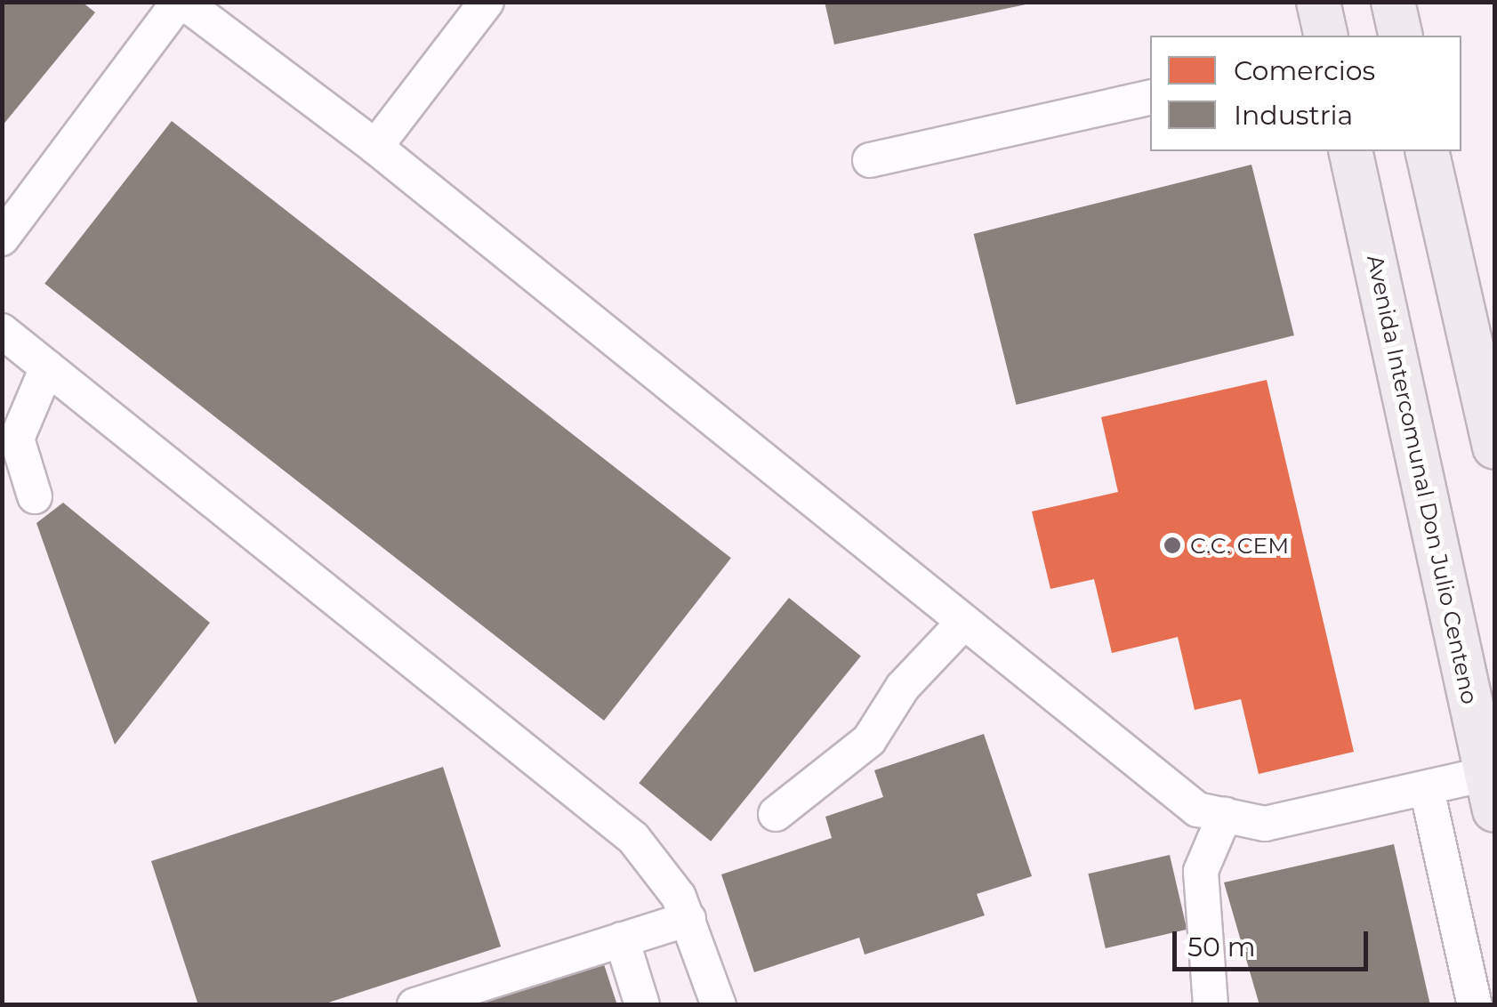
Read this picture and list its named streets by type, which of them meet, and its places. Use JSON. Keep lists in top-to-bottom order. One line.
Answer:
{"streets":{"main road":["Avenida Intercomunal Don Julio Centeno"]},"places":["C.C. CEM"],"legend":["Comercios","Industria"],"scale_bar":"50 m"}
